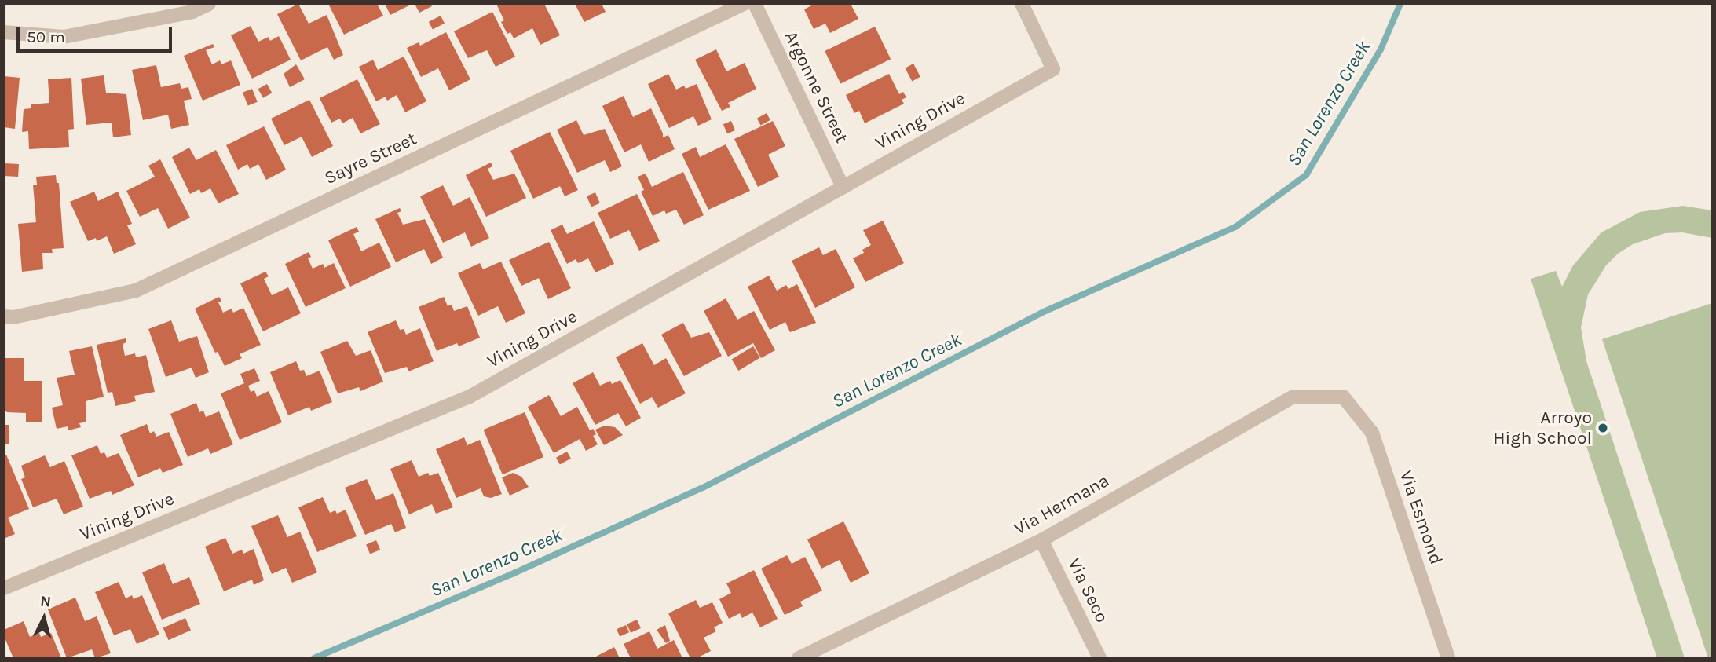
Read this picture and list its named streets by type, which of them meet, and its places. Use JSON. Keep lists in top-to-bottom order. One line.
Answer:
{"streets":{"street":["Argonne Street","Vining Drive","Sayre Street","Via Hermana","Via Esmond","Via Seco"]},"crossings":[["Argonne Street","Vining Drive"],["Via Hermana","Via Esmond"],["Via Hermana","Via Seco"]],"water":["San Lorenzo Creek"],"places":["Arroyo High School"],"scale_bar":"50 m","north":"top"}
